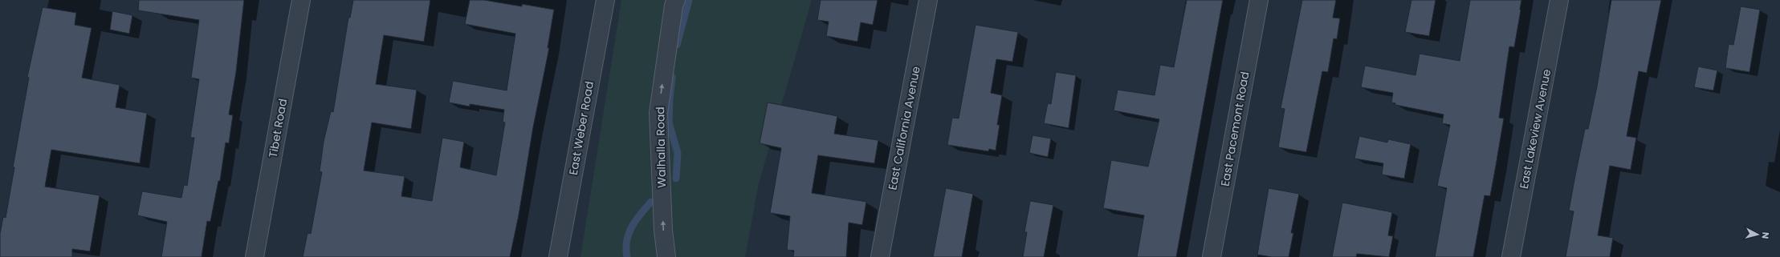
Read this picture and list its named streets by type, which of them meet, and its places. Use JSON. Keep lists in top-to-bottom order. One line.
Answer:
{"streets":{"street":["Tibet Road","East Weber Road","East California Avenue","East Pacemont Road","East Lakeview Avenue","Walhalla Road"]},"one_way":["Walhalla Road"],"north":"right"}
